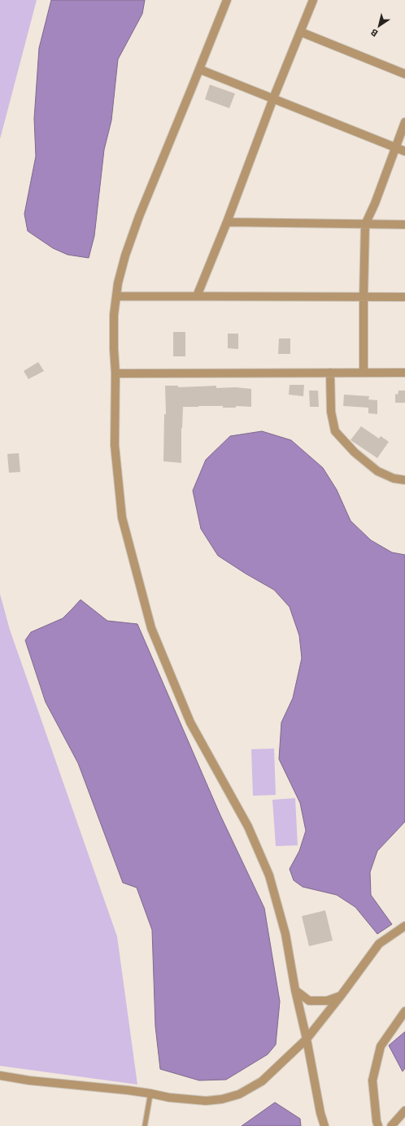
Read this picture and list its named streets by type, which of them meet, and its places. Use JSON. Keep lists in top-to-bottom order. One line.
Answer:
{"north":"bottom left"}
